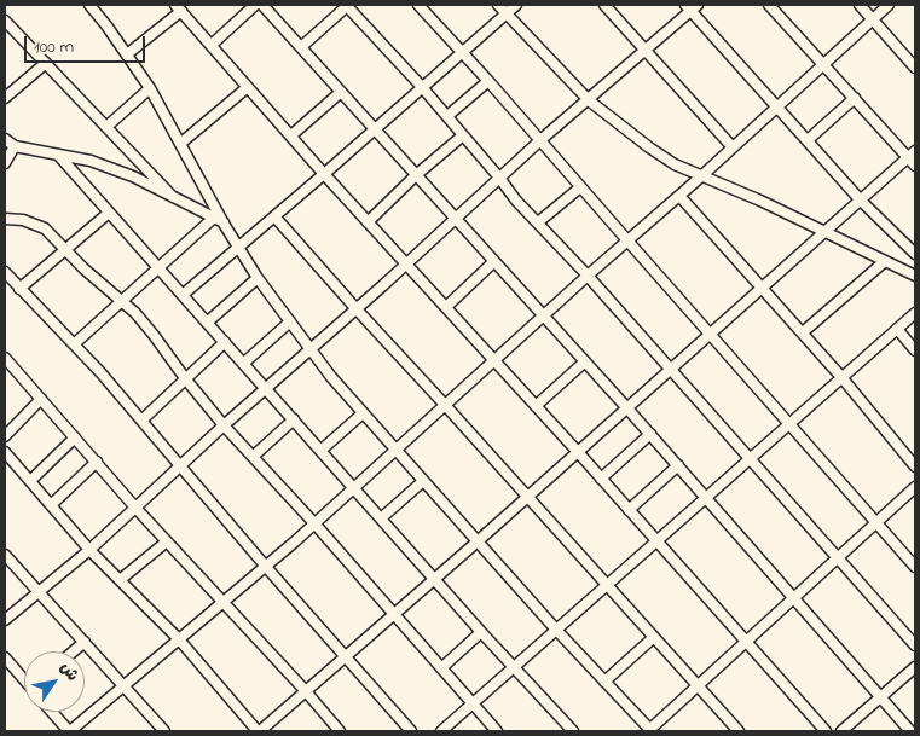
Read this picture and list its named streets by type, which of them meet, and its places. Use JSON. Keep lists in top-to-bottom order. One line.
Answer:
{"scale_bar":"100 m","north":"top right"}
